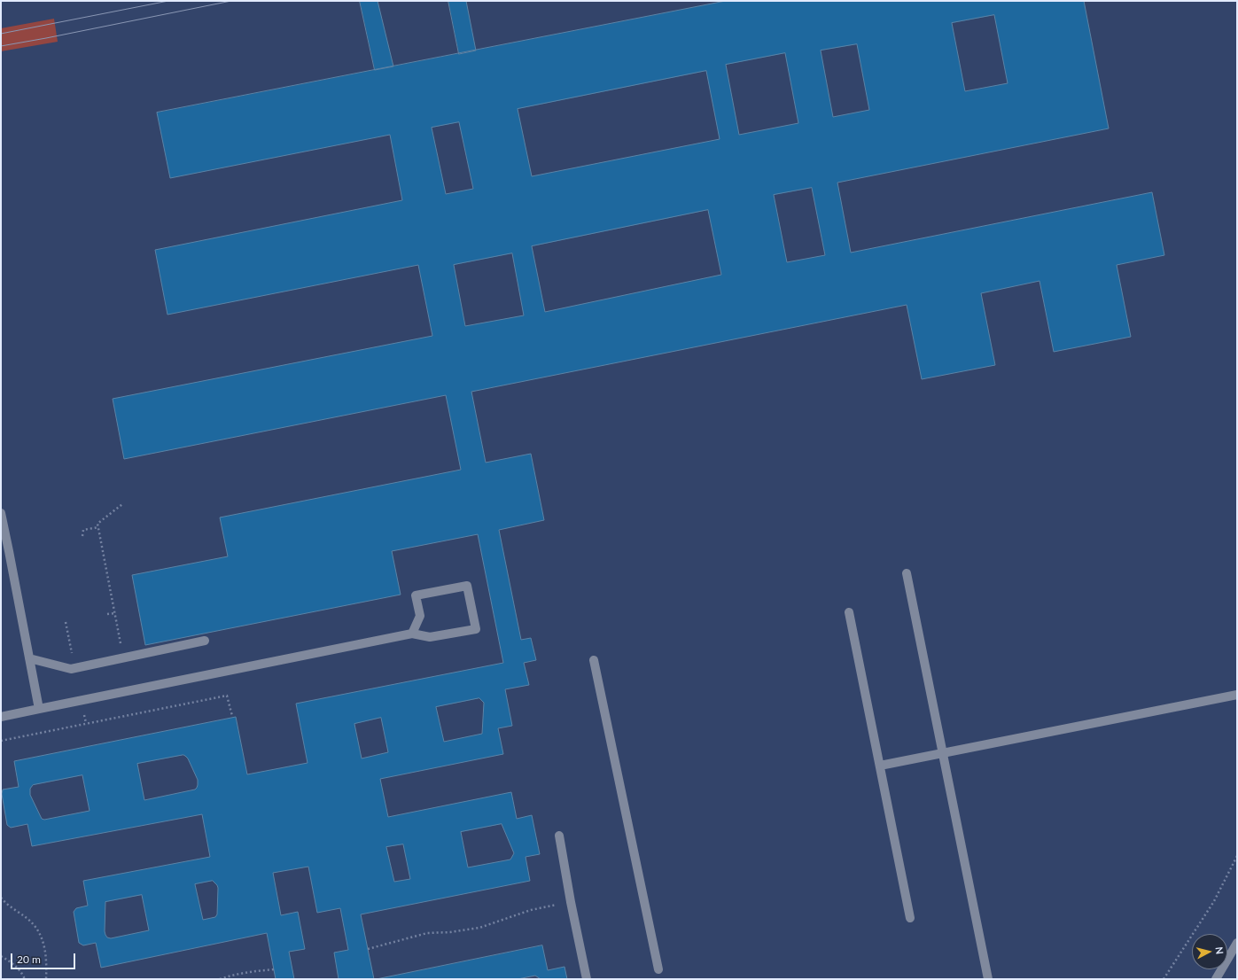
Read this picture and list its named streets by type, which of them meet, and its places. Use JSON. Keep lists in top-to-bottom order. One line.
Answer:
{"scale_bar":"20 m","north":"right"}
